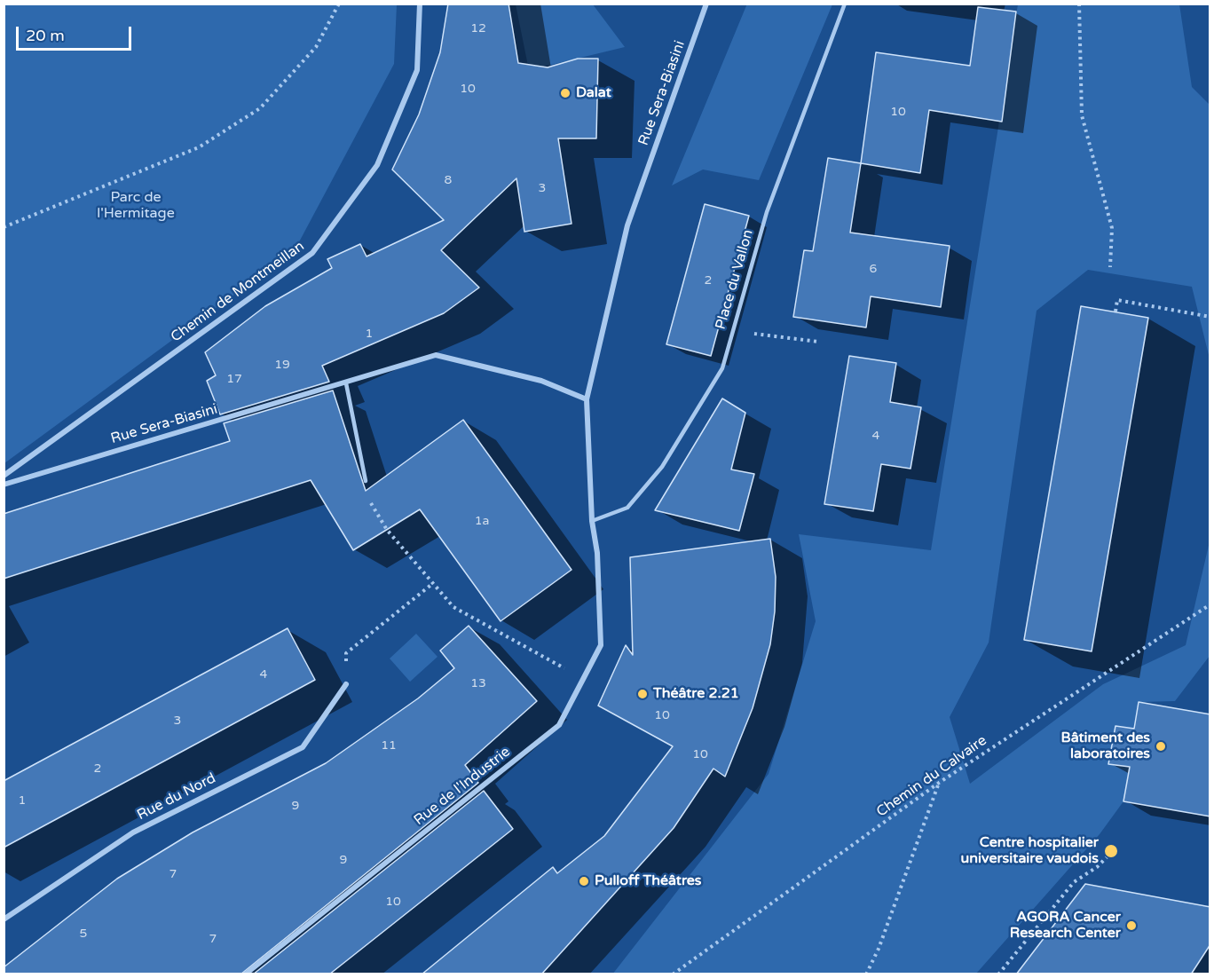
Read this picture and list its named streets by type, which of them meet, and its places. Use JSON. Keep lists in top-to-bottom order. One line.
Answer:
{"streets":{"street":["Rue Sera-Biasini","Chemin de Montmeillan","Rue de l'Industrie","Rue du Nord"],"lane":["Place du Vallon"],"path":["Chemin du Calvaire"]},"crossings":[["Place du Vallon","Rue de l'Industrie"]],"parks":["Parc de l'Hermitage"],"places":["Dalat","Théâtre 2.21","Bâtiment des laboratoires","Centre hospitalier universitaire vaudois","Pulloff Théâtres","AGORA Cancer Research Center"],"house_numbers":["12","10","10","8","3","6","2","1","19","17","4","1a","4","13","10","3","11","10","2","1","9","9","7","10","5","7"],"scale_bar":"20 m"}
